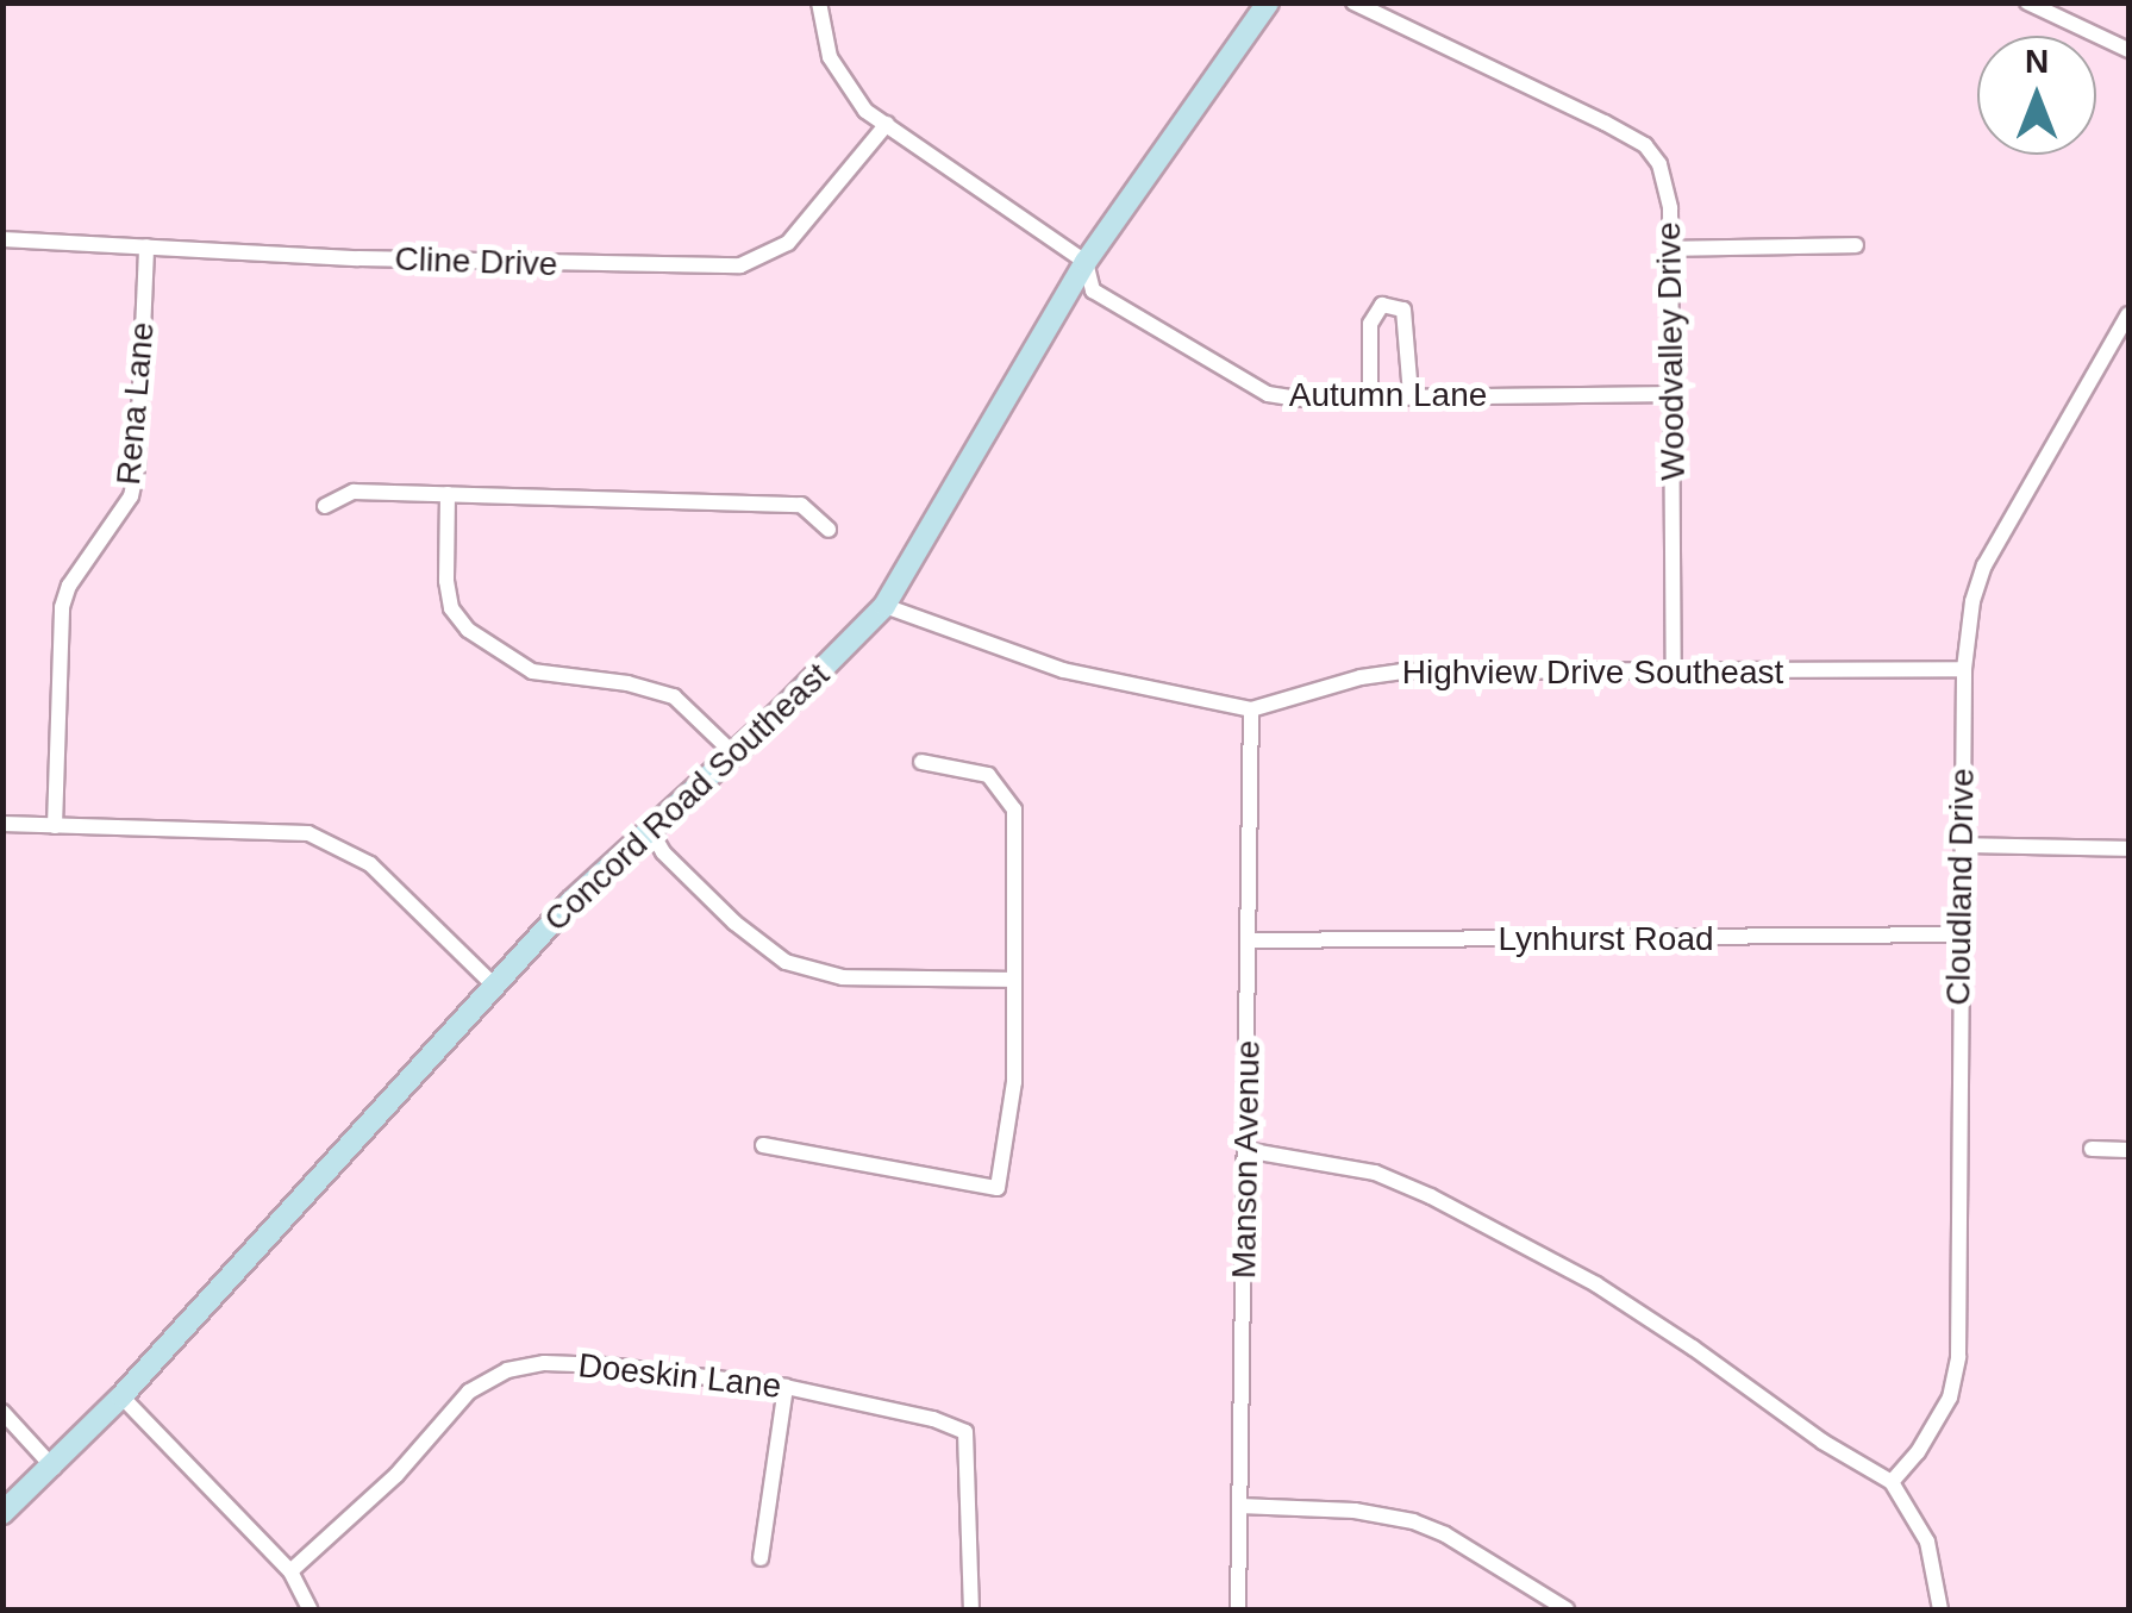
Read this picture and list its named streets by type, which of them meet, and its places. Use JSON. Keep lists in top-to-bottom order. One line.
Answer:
{"streets":{"street":["Cline Drive","Woodvalley Drive","Autumn Lane","Rena Lane","Highview Drive Southeast","Concord Road Southeast","Cloudland Drive","Lynhurst Road","Manson Avenue","Doeskin Lane"]},"crossings":[["Cline Drive","Autumn Lane"],["Cline Drive","Rena Lane"],["Woodvalley Drive","Autumn Lane"],["Woodvalley Drive","Highview Drive Southeast"],["Autumn Lane","Concord Road Southeast"],["Highview Drive Southeast","Concord Road Southeast"],["Highview Drive Southeast","Cloudland Drive"],["Highview Drive Southeast","Manson Avenue"],["Cloudland Drive","Lynhurst Road"],["Lynhurst Road","Manson Avenue"]],"north":"top"}
